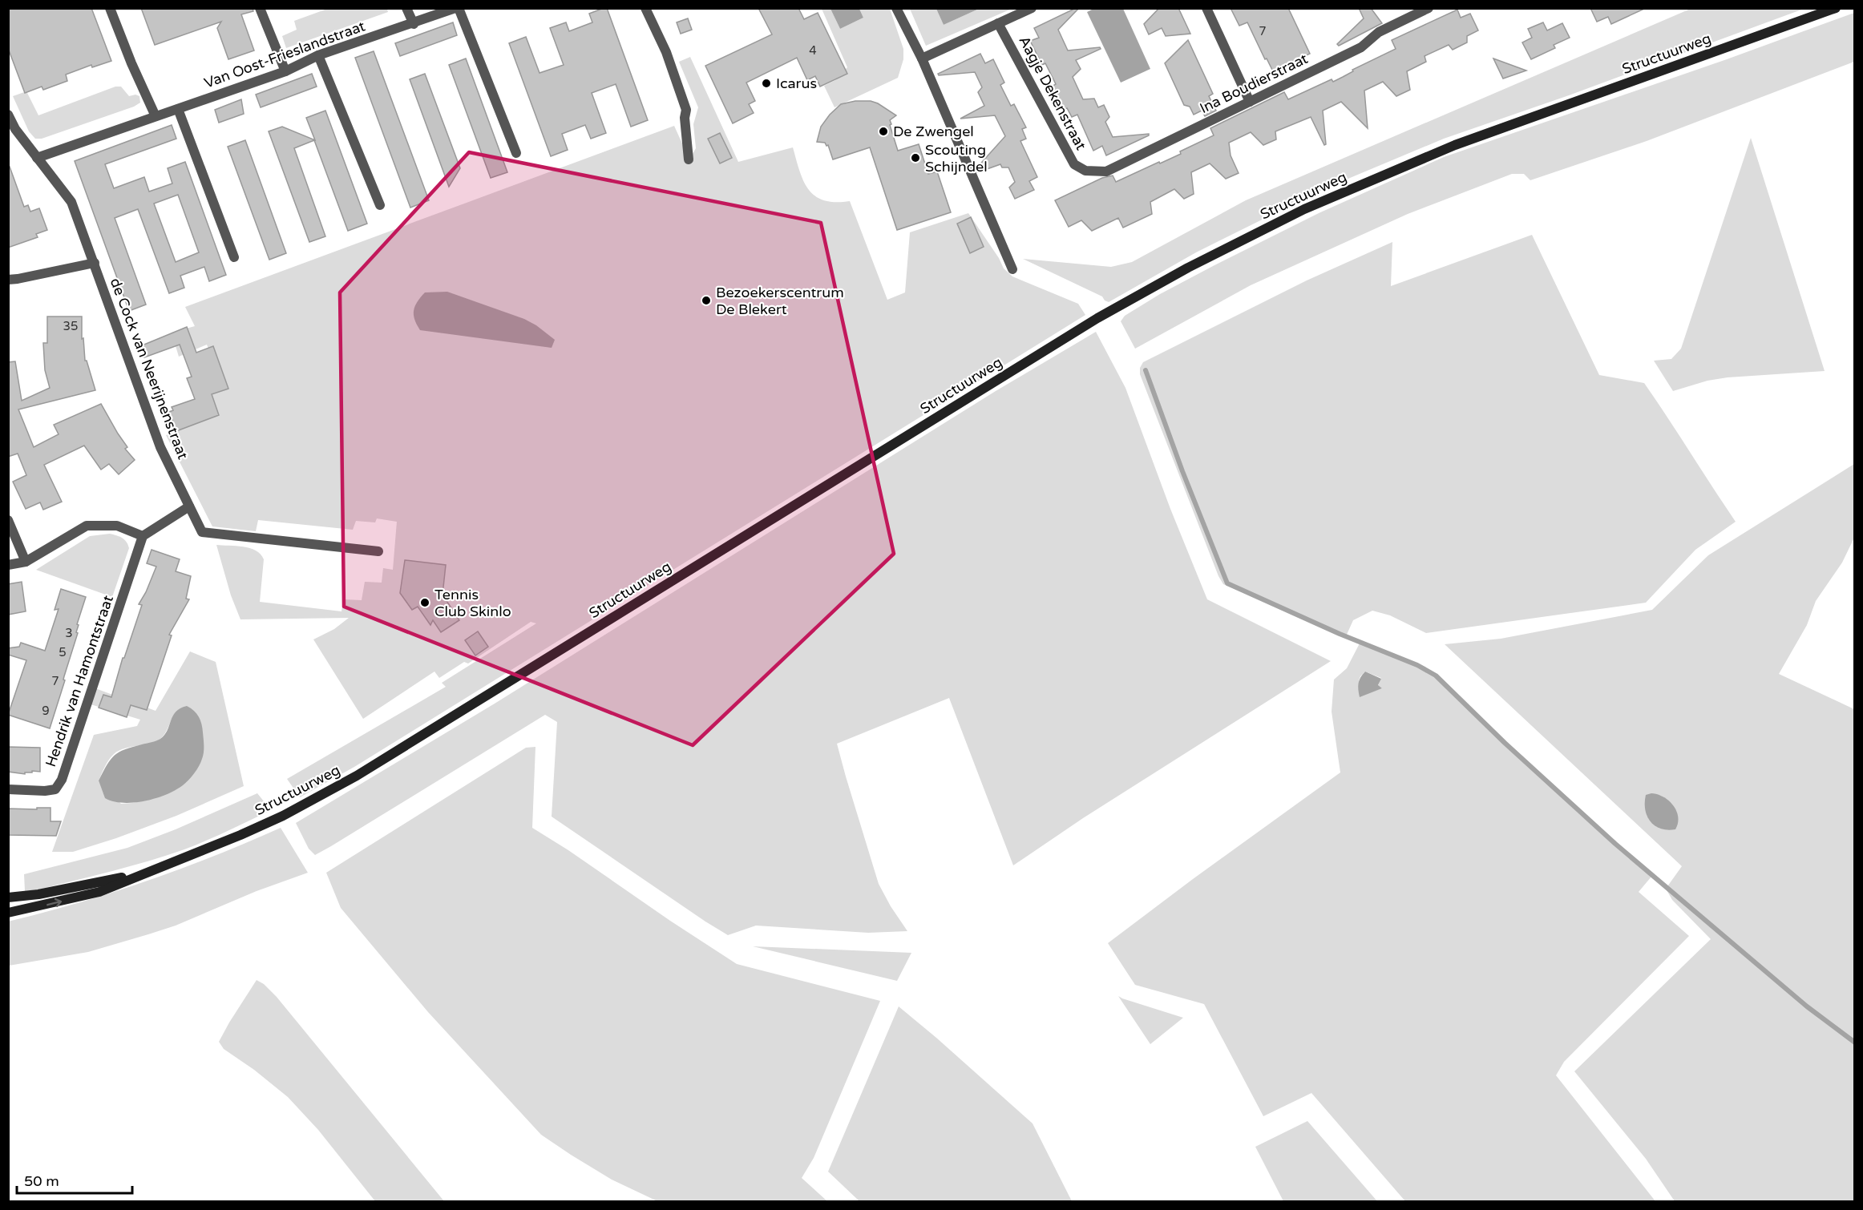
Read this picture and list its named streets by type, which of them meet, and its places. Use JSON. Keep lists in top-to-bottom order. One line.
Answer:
{"streets":{"main road":["Structuurweg"],"street":["Van Oost-Frieslandstraat","Ina Boudierstraat","Aagje Dekenstraat","de Cock van Neerijnenstraat","Hendrik van Hamontstraat"]},"crossings":[["Van Oost-Frieslandstraat","de Cock van Neerijnenstraat"],["Ina Boudierstraat","Aagje Dekenstraat"]],"places":["Icarus","De Zwengel","Scouting Schijndel","Bezoekerscentrum De Blekert","Tennis Club Skinlo"],"house_numbers":["7","4","35","3","5","7","9"],"scale_bar":"50 m"}
